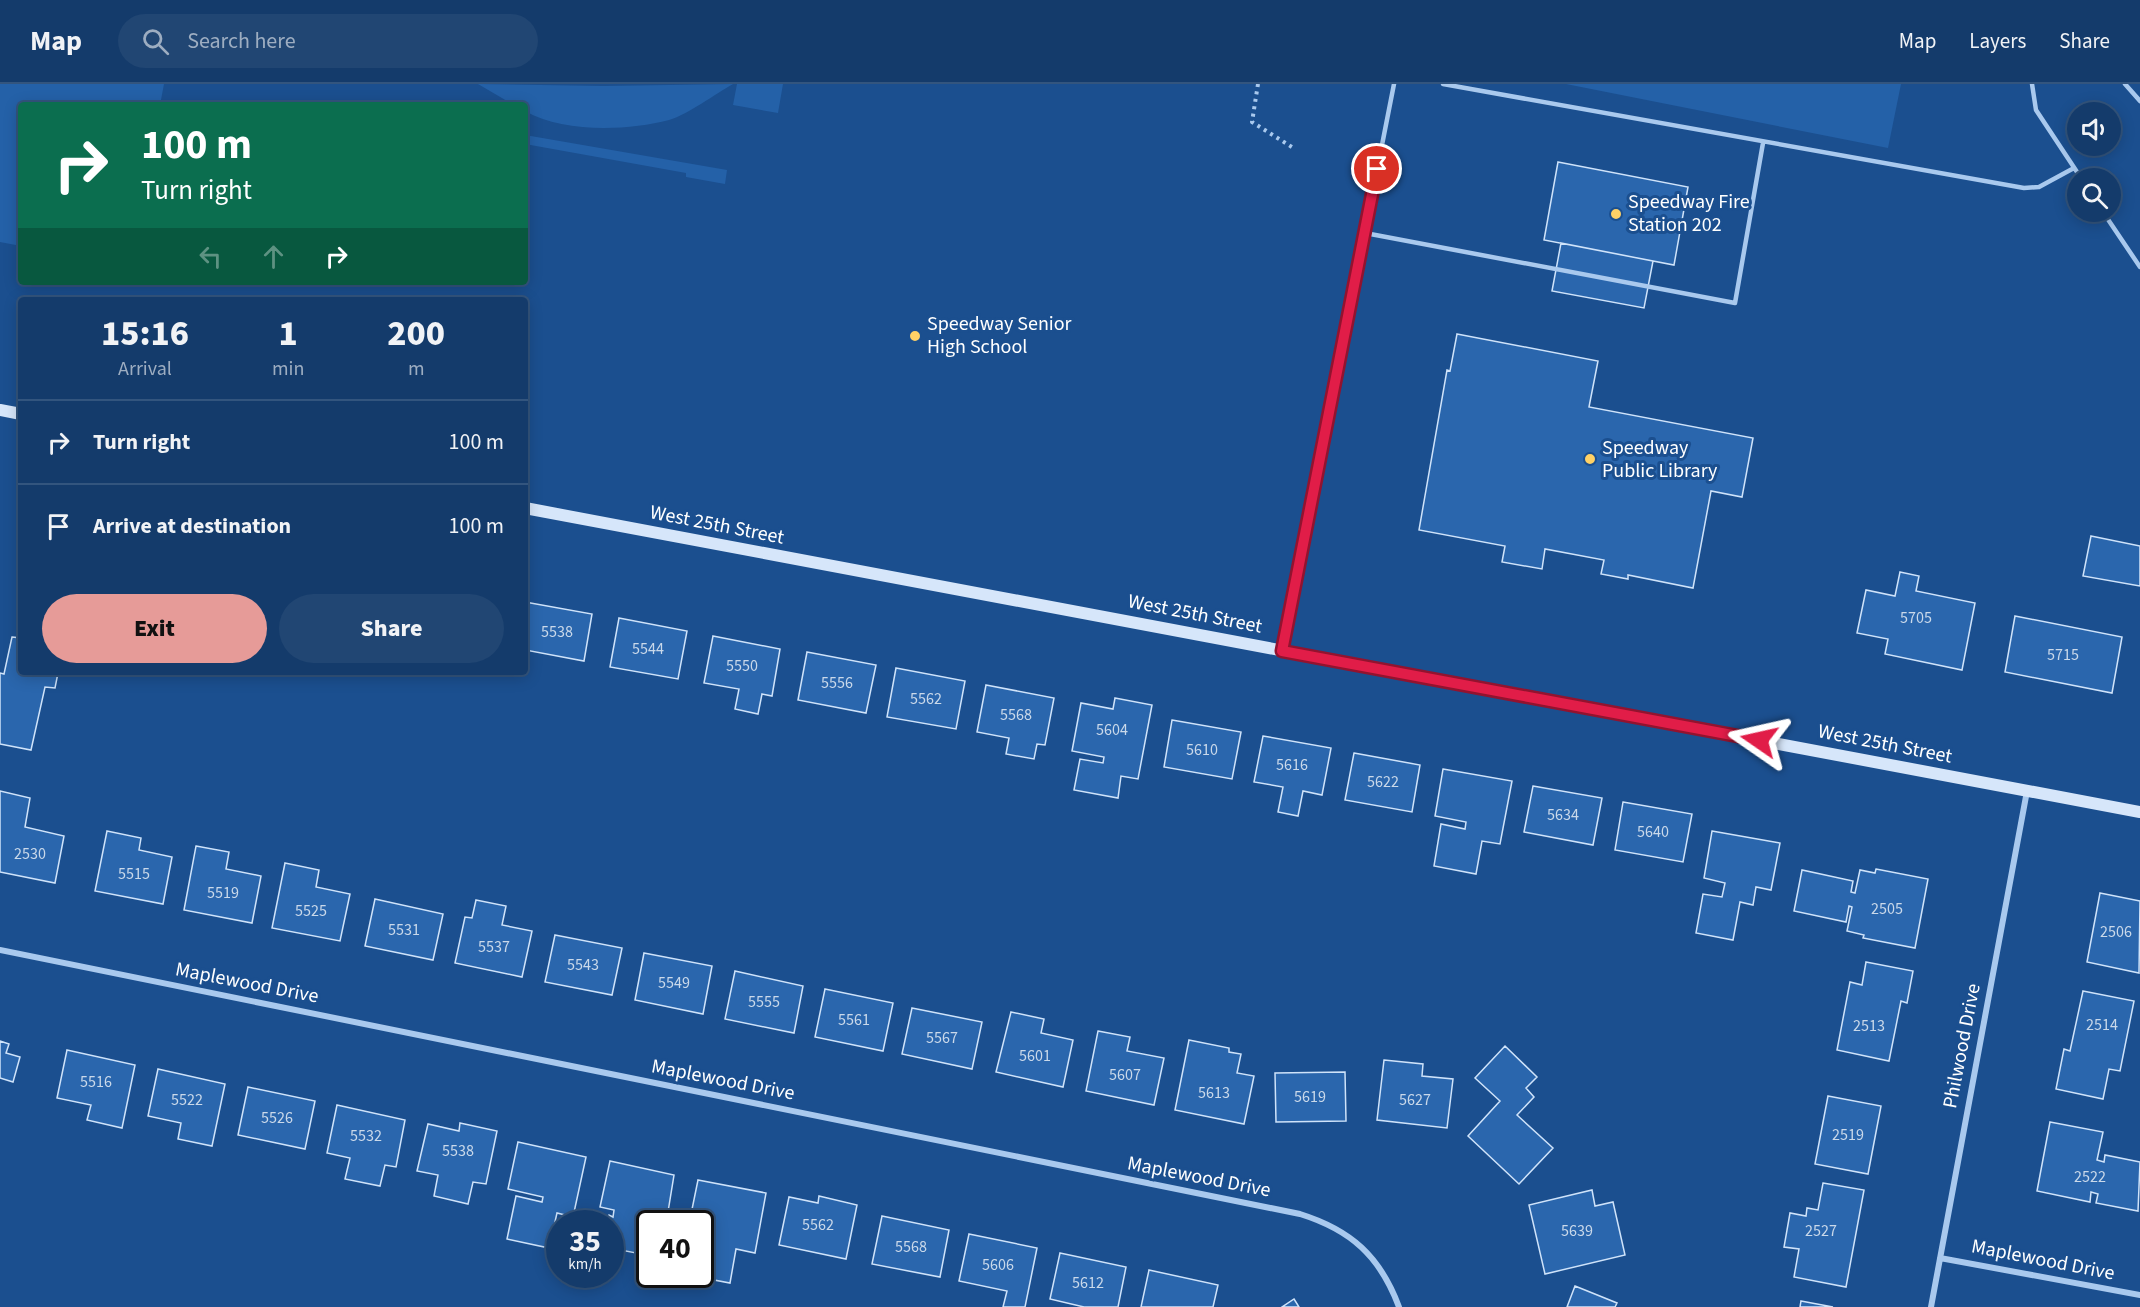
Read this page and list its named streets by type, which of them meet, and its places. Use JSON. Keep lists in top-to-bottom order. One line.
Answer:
{"streets":{"street":["West 25th Street","Maplewood Drive","Philwood Drive"]},"crossings":[["West 25th Street","Philwood Drive"],["Maplewood Drive","Philwood Drive"]],"places":["Speedway Fire Station 202","Speedway Senior High School","Speedway Public Library"],"house_numbers":["5705","5538","5544","5715","5550","5556","5562","5568","5604","5610","5616","5622","5634","5640","2530","5515","5519","2505","5525","5531","2506","5537","5543","5549","5555","5561","2514","2513","5567","5601","5607","5516","5613","5619","5522","5627","5526","2519","5532","5538","2522","5562","5639","2527","5568","5606","5612"],"page":{"header":"Map","search":"Search here","nav":["Map","Layers","Share"],"turn":["100 m","Turn right"],"eta":["15:16","Arrival","1","min","200","m"],"list":[{"name":"Turn right","value":"100 m"},{"name":"Arrive at destination","value":"100 m"}],"buttons":["Exit","Share"],"speed":"35 km/h","limit":"40"}}
